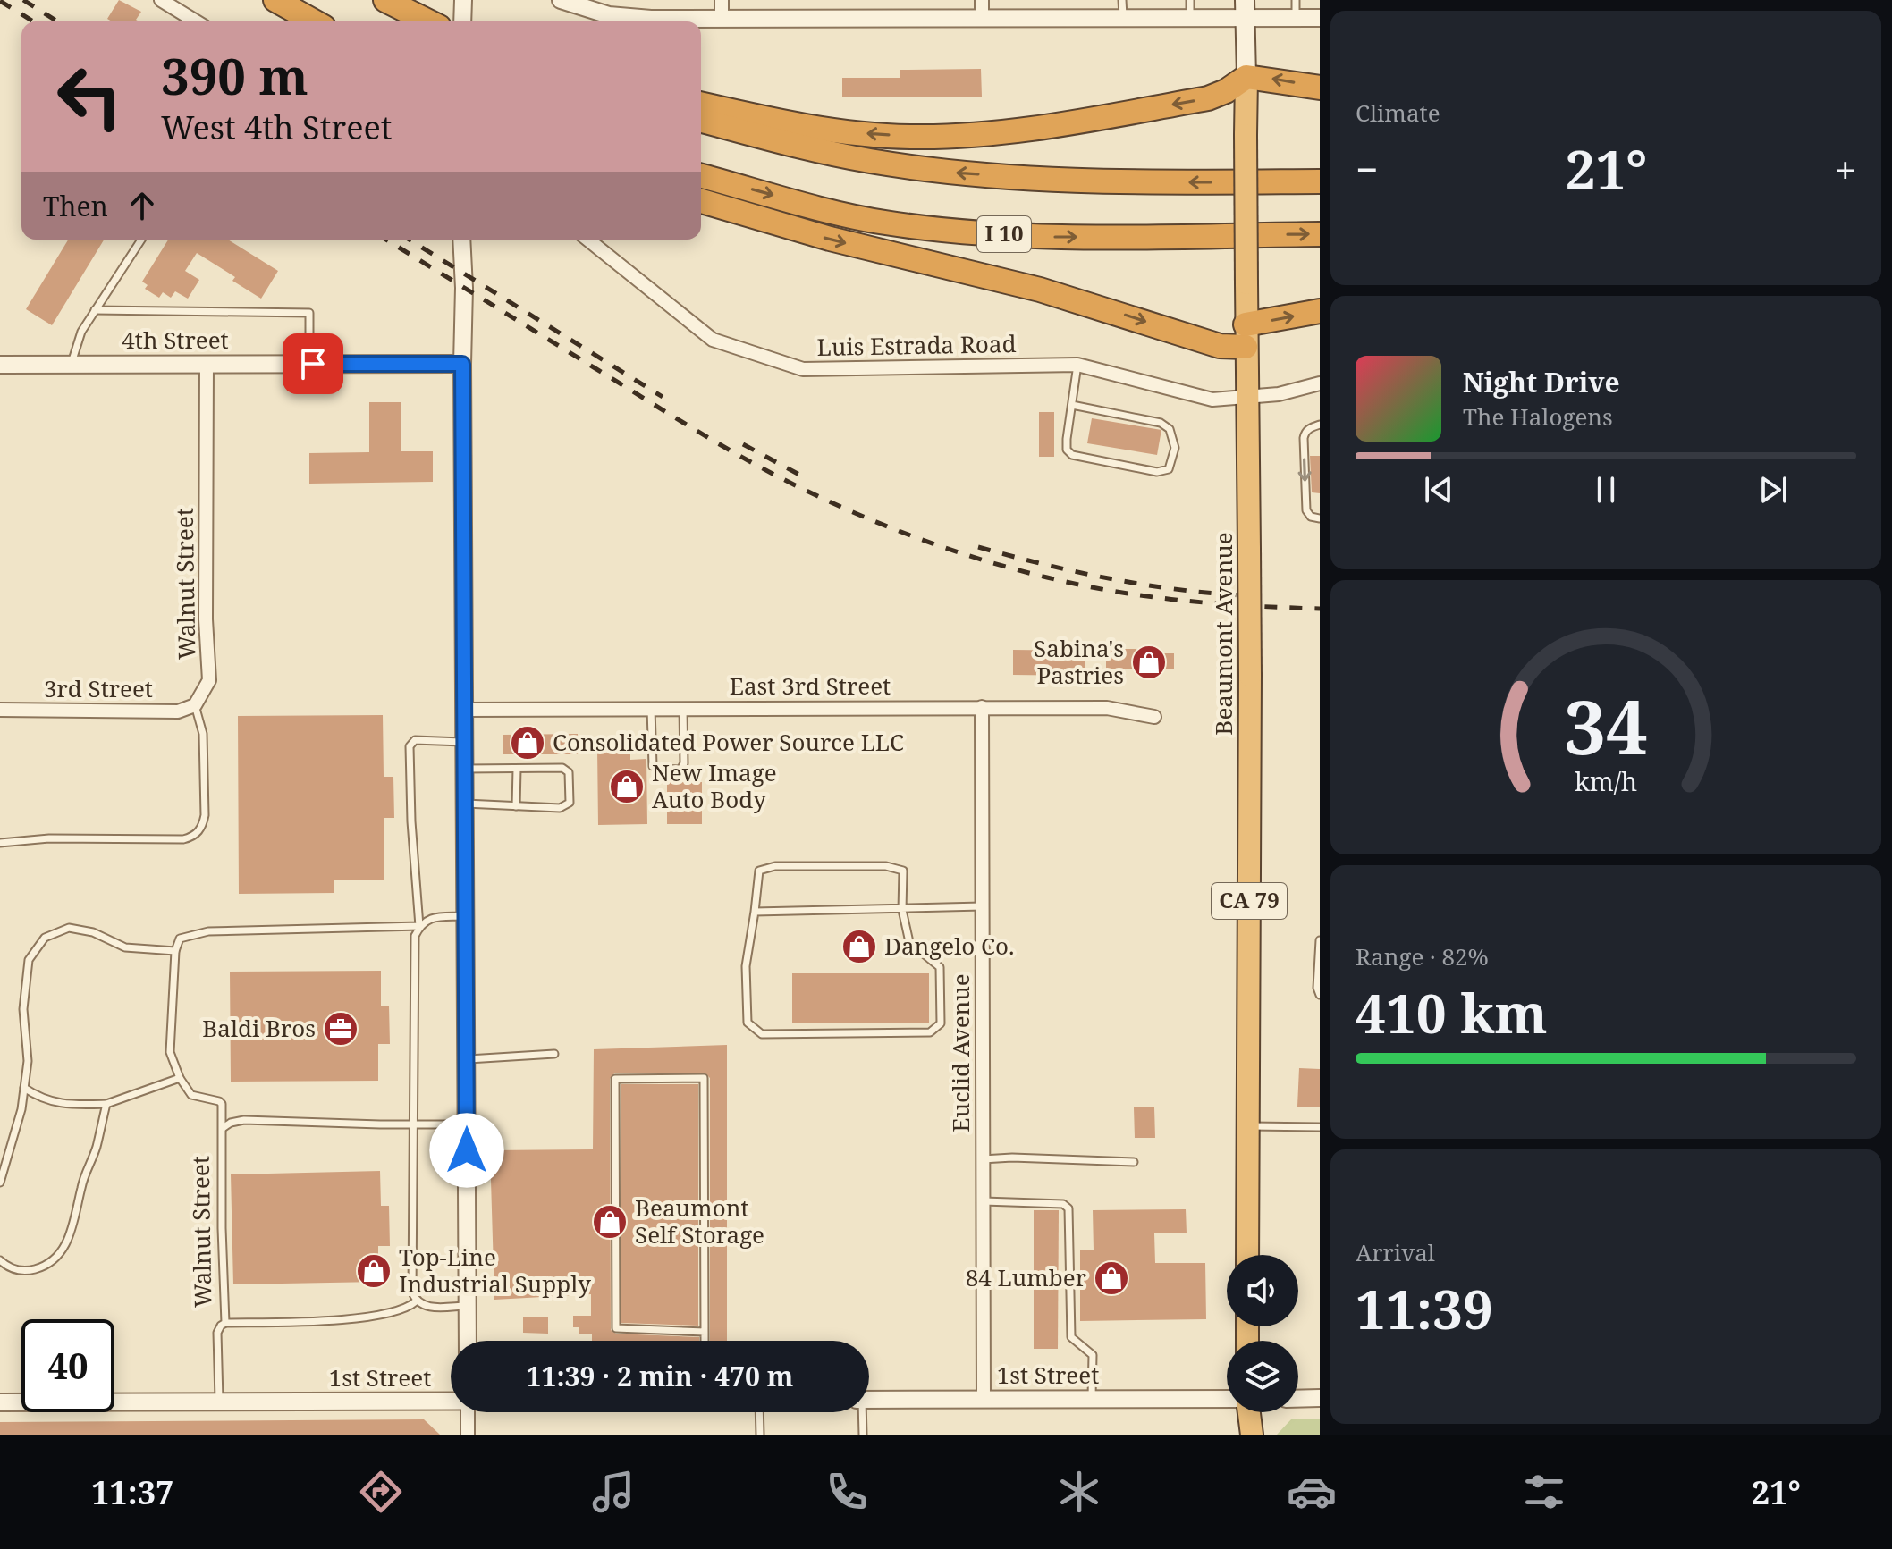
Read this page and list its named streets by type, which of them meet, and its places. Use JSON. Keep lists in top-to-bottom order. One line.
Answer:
{"streets":{"highway":["I 10","Beaumont Avenue","CA 79"],"street":["4th Street","Luis Estrada Road","Walnut Street","East 3rd Street","3rd Street","Euclid Avenue","1st Street"]},"crossings":[["4th Street","Walnut Street"],["Luis Estrada Road","Beaumont Avenue"],["Walnut Street","3rd Street"],["Walnut Street","1st Street"],["East 3rd Street","Euclid Avenue"],["Euclid Avenue","1st Street"]],"places":{"shop":["Sabina's Pastries","Consolidated Power Source LLC","New Image Auto Body","Dangelo Co.","Beaumont Self Storage","Top-Line Industrial Supply","84 Lumber"],"office":["Baldi Bros"]},"page":{"tile":["Climate",["Range · 82%","410 km"],["Arrival","11:39"]],"turn":["390 m","West 4th Street"],"heat":["−","21°","+"],"then":"Then","song":["Night Drive","The Halogens"],"limit":"40","trip":"11:39 · 2 min · 470 m","tabs":["11:37","21°"],"gauge":["34","km/h"]}}
